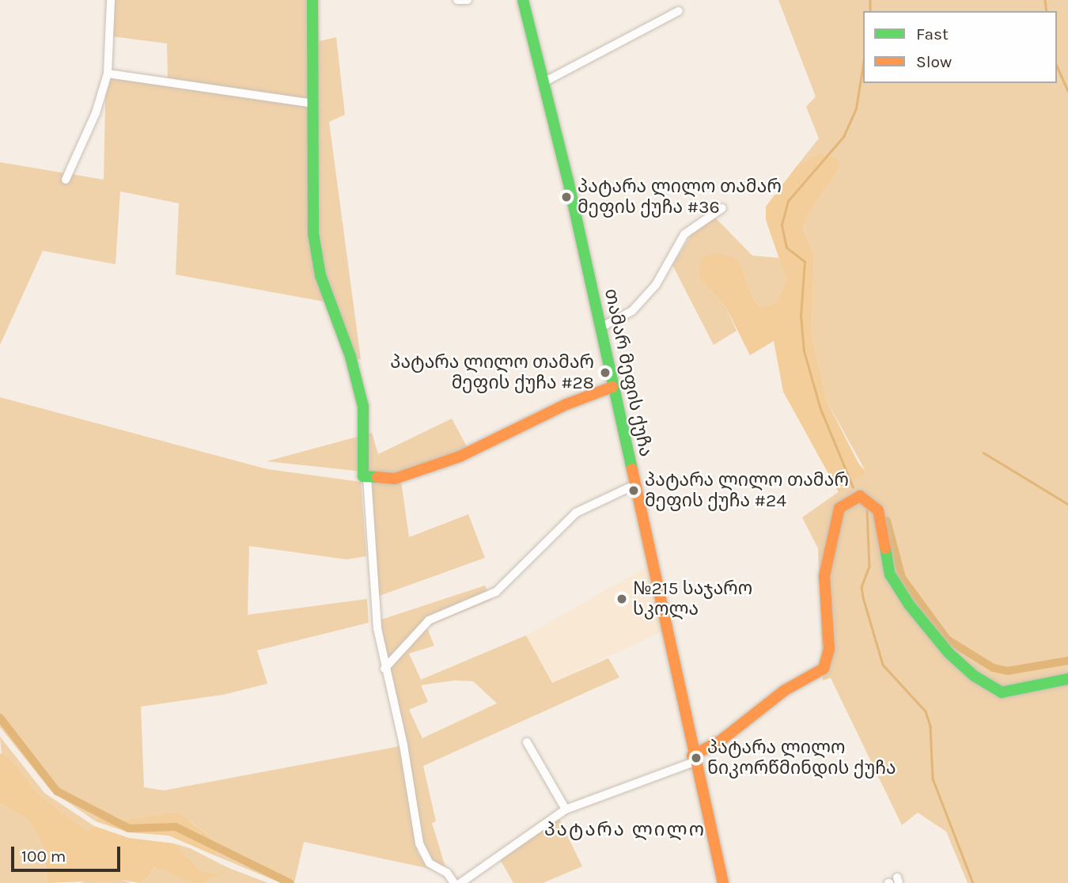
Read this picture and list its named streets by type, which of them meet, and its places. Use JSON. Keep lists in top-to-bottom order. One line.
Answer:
{"streets":{"street":["თამარ მეფის ქუჩა"]},"districts":["პატარა ლილო"],"places":["პატარა ლილო თამარ მეფის ქუჩა #36","პატარა ლილო თამარ მეფის ქუჩა #28","პატარა ლილო თამარ მეფის ქუჩა #24","№215 საჯარო სკოლა","პატარა ლილო ნიკორწმინდის ქუჩა"],"legend":["Fast","Slow"],"scale_bar":"100 m"}
